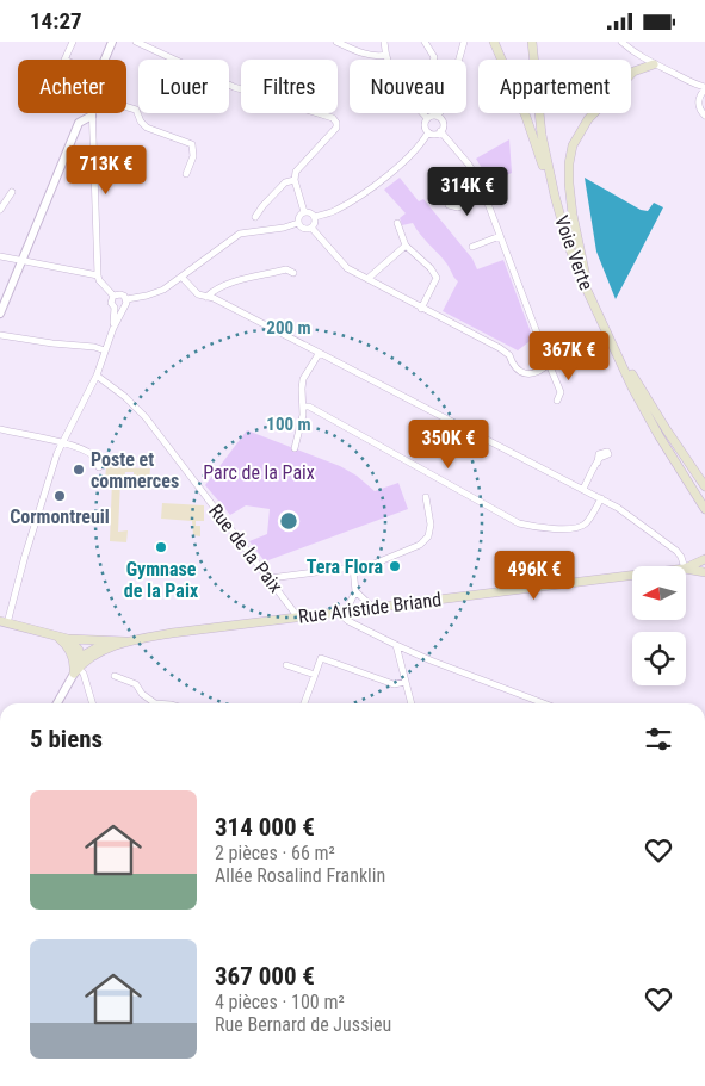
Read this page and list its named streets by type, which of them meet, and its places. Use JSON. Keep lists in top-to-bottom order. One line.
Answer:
{"streets":{"main road":["Voie Verte","Rue Aristide Briand"],"street":["Rue de la Paix"]},"crossings":[["Rue de la Paix","Rue Aristide Briand"]],"parks":["Parc de la Paix"],"places":["Poste et commerces","Cormontreuil","Gymnase de la Paix","Tera Flora"],"north":"left","page":{"status":"14:27","chip":["Acheter","Louer","Filtres","Nouveau","Appartement"],"price":["713K €","314K €","367K €","350K €","496K €"],"heading":"5 biens","list":[{"name":"314 000 €","note":"2 pièces · 66 m² · Allée Rosalind Franklin"},{"name":"367 000 €","note":"4 pièces · 100 m² · Rue Bernard de Jussieu"}]},"rings":["200 m","100 m"]}
